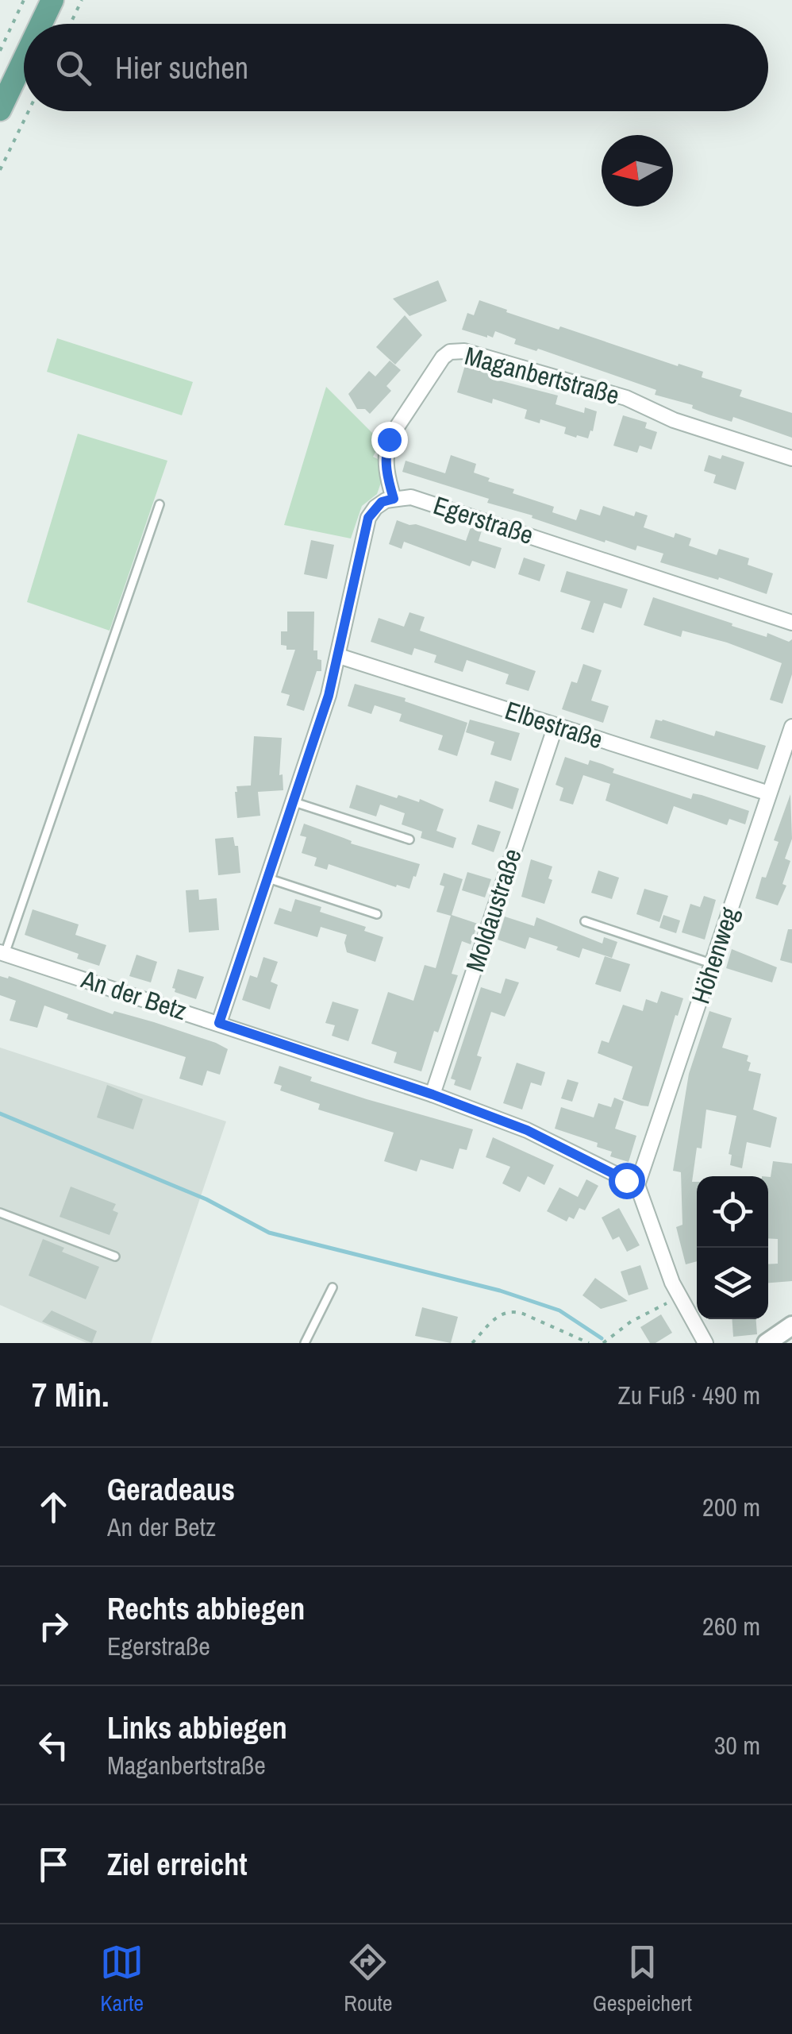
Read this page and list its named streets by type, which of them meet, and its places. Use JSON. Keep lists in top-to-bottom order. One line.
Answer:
{"streets":{"street":["Maganbertstraße","Egerstraße","Elbestraße","Moldaustraße","Höhenweg","An der Betz"]},"crossings":[["Maganbertstraße","Egerstraße"],["Elbestraße","Moldaustraße"],["Elbestraße","Höhenweg"],["Moldaustraße","An der Betz"],["Höhenweg","An der Betz"]],"north":"left","page":{"search":"Hier suchen","heading":["7 Min.","Zu Fuß · 490 m"],"list":[["Geradeaus","An der Betz","200 m"],["Rechts abbiegen","Egerstraße","260 m"],["Links abbiegen","Maganbertstraße","30 m"],"Ziel erreicht"],"nav":["Karte","Route","Gespeichert"]}}
